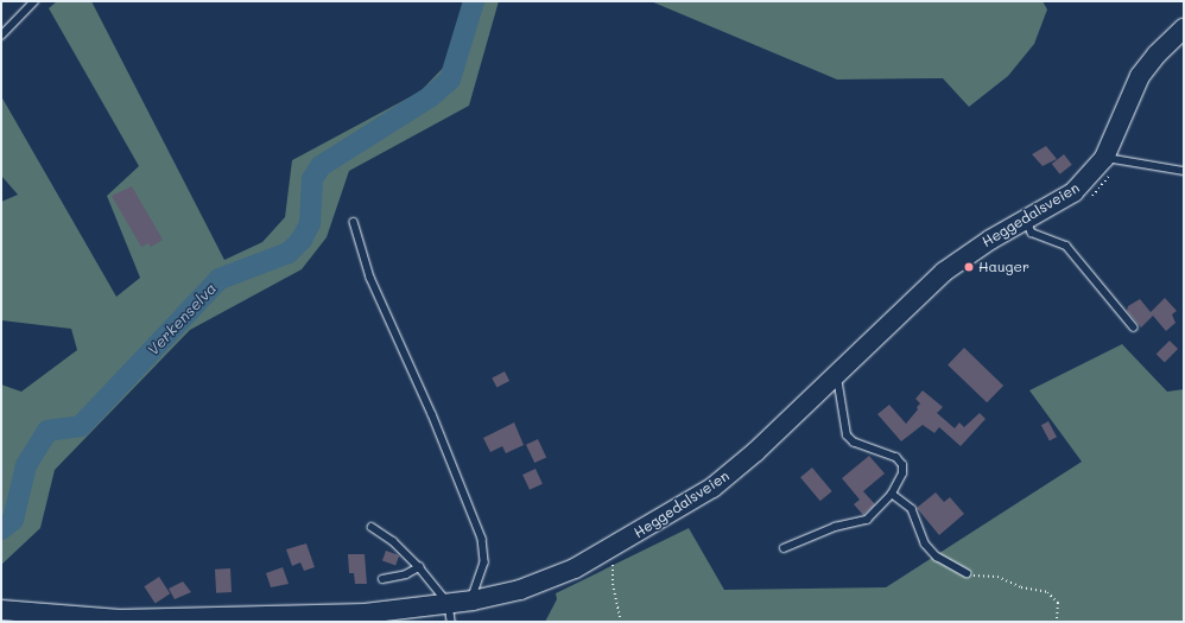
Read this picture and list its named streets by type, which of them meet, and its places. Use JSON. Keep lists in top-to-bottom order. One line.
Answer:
{"streets":{"main road":["Heggedalsveien"]},"water":["Verkenselva"],"places":["Hauger"]}
